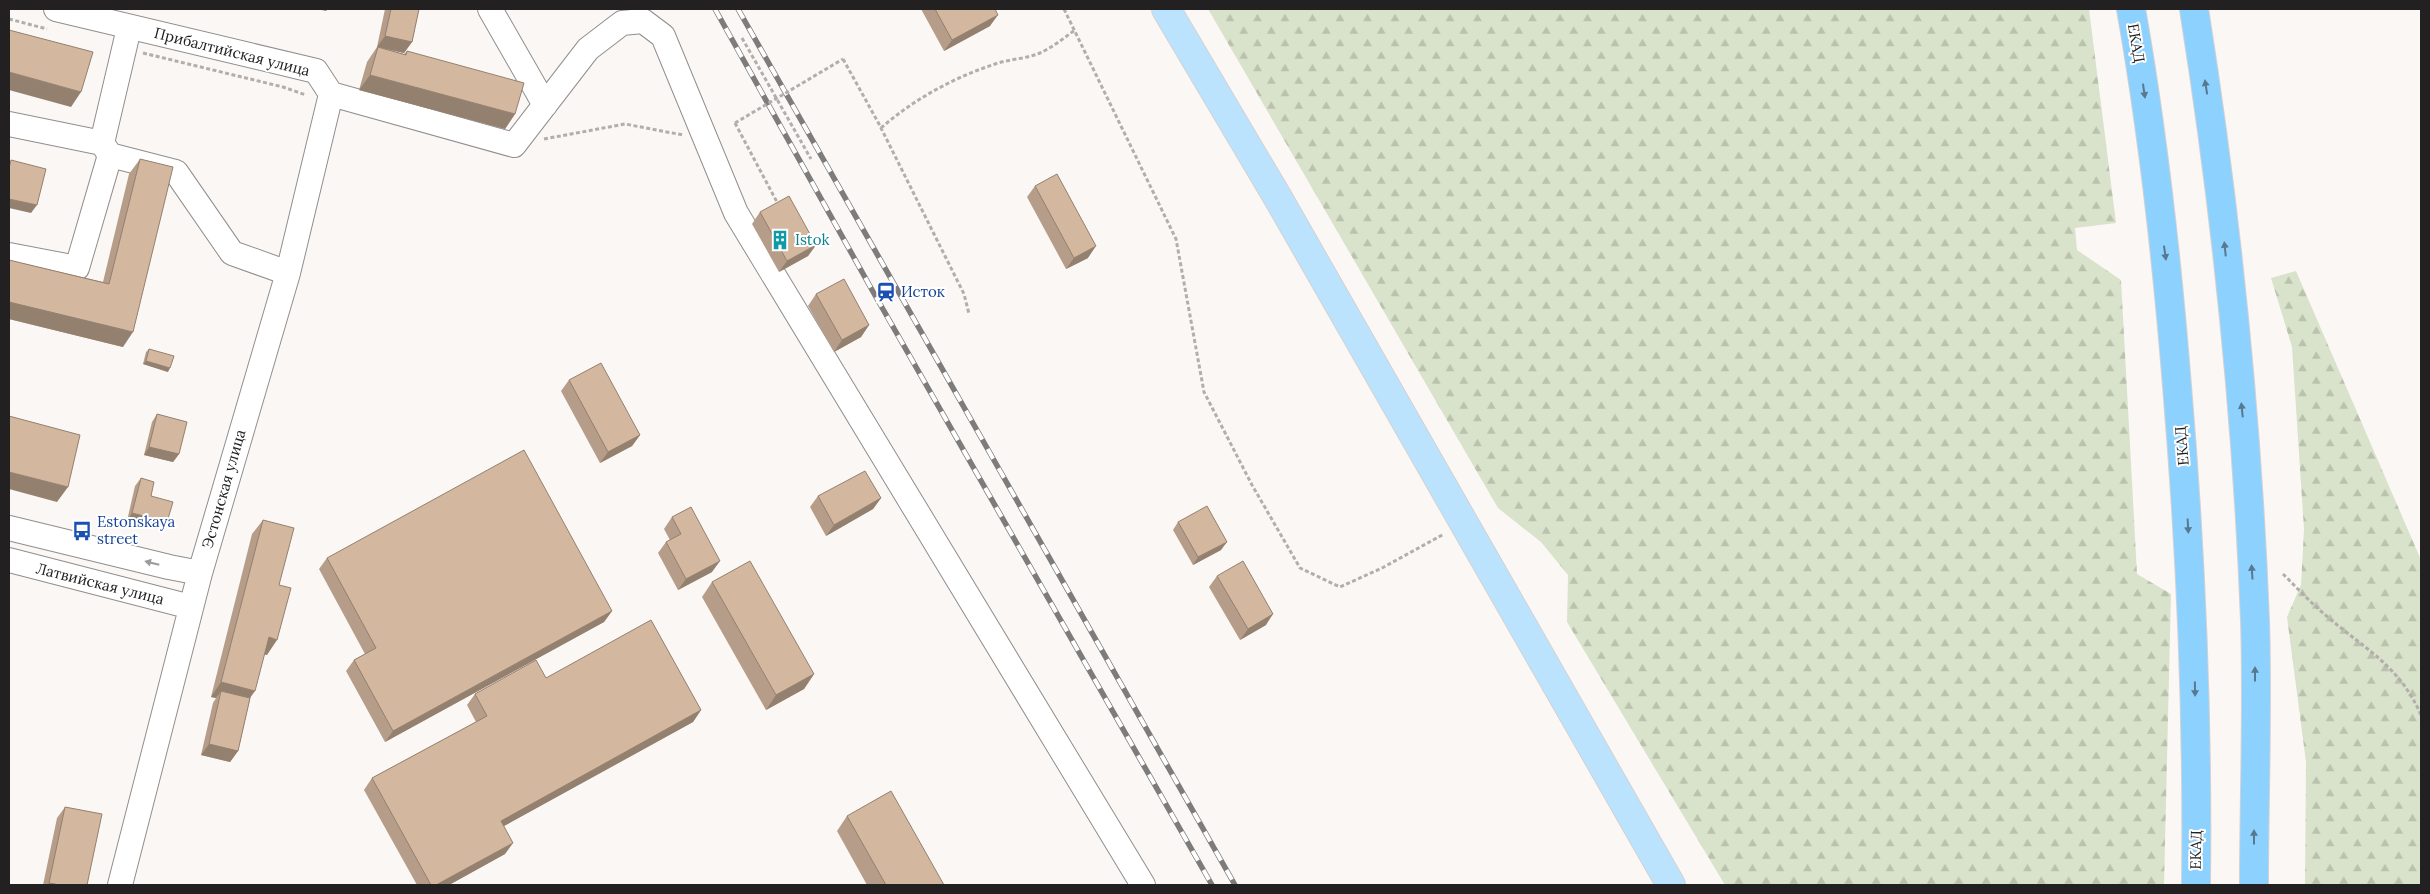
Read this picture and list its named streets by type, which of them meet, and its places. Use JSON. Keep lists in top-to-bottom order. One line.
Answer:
{"streets":{"highway":["ЕКАД"],"street":["Прибалтийская улица","Эстонская улица","Латвийская улица"]},"crossings":[["Прибалтийская улица","Эстонская улица"],["Эстонская улица","Латвийская улица"]],"places":{"building":["Istok"],"station":["Исток"],"bus stop":["Estonskaya street"]}}
